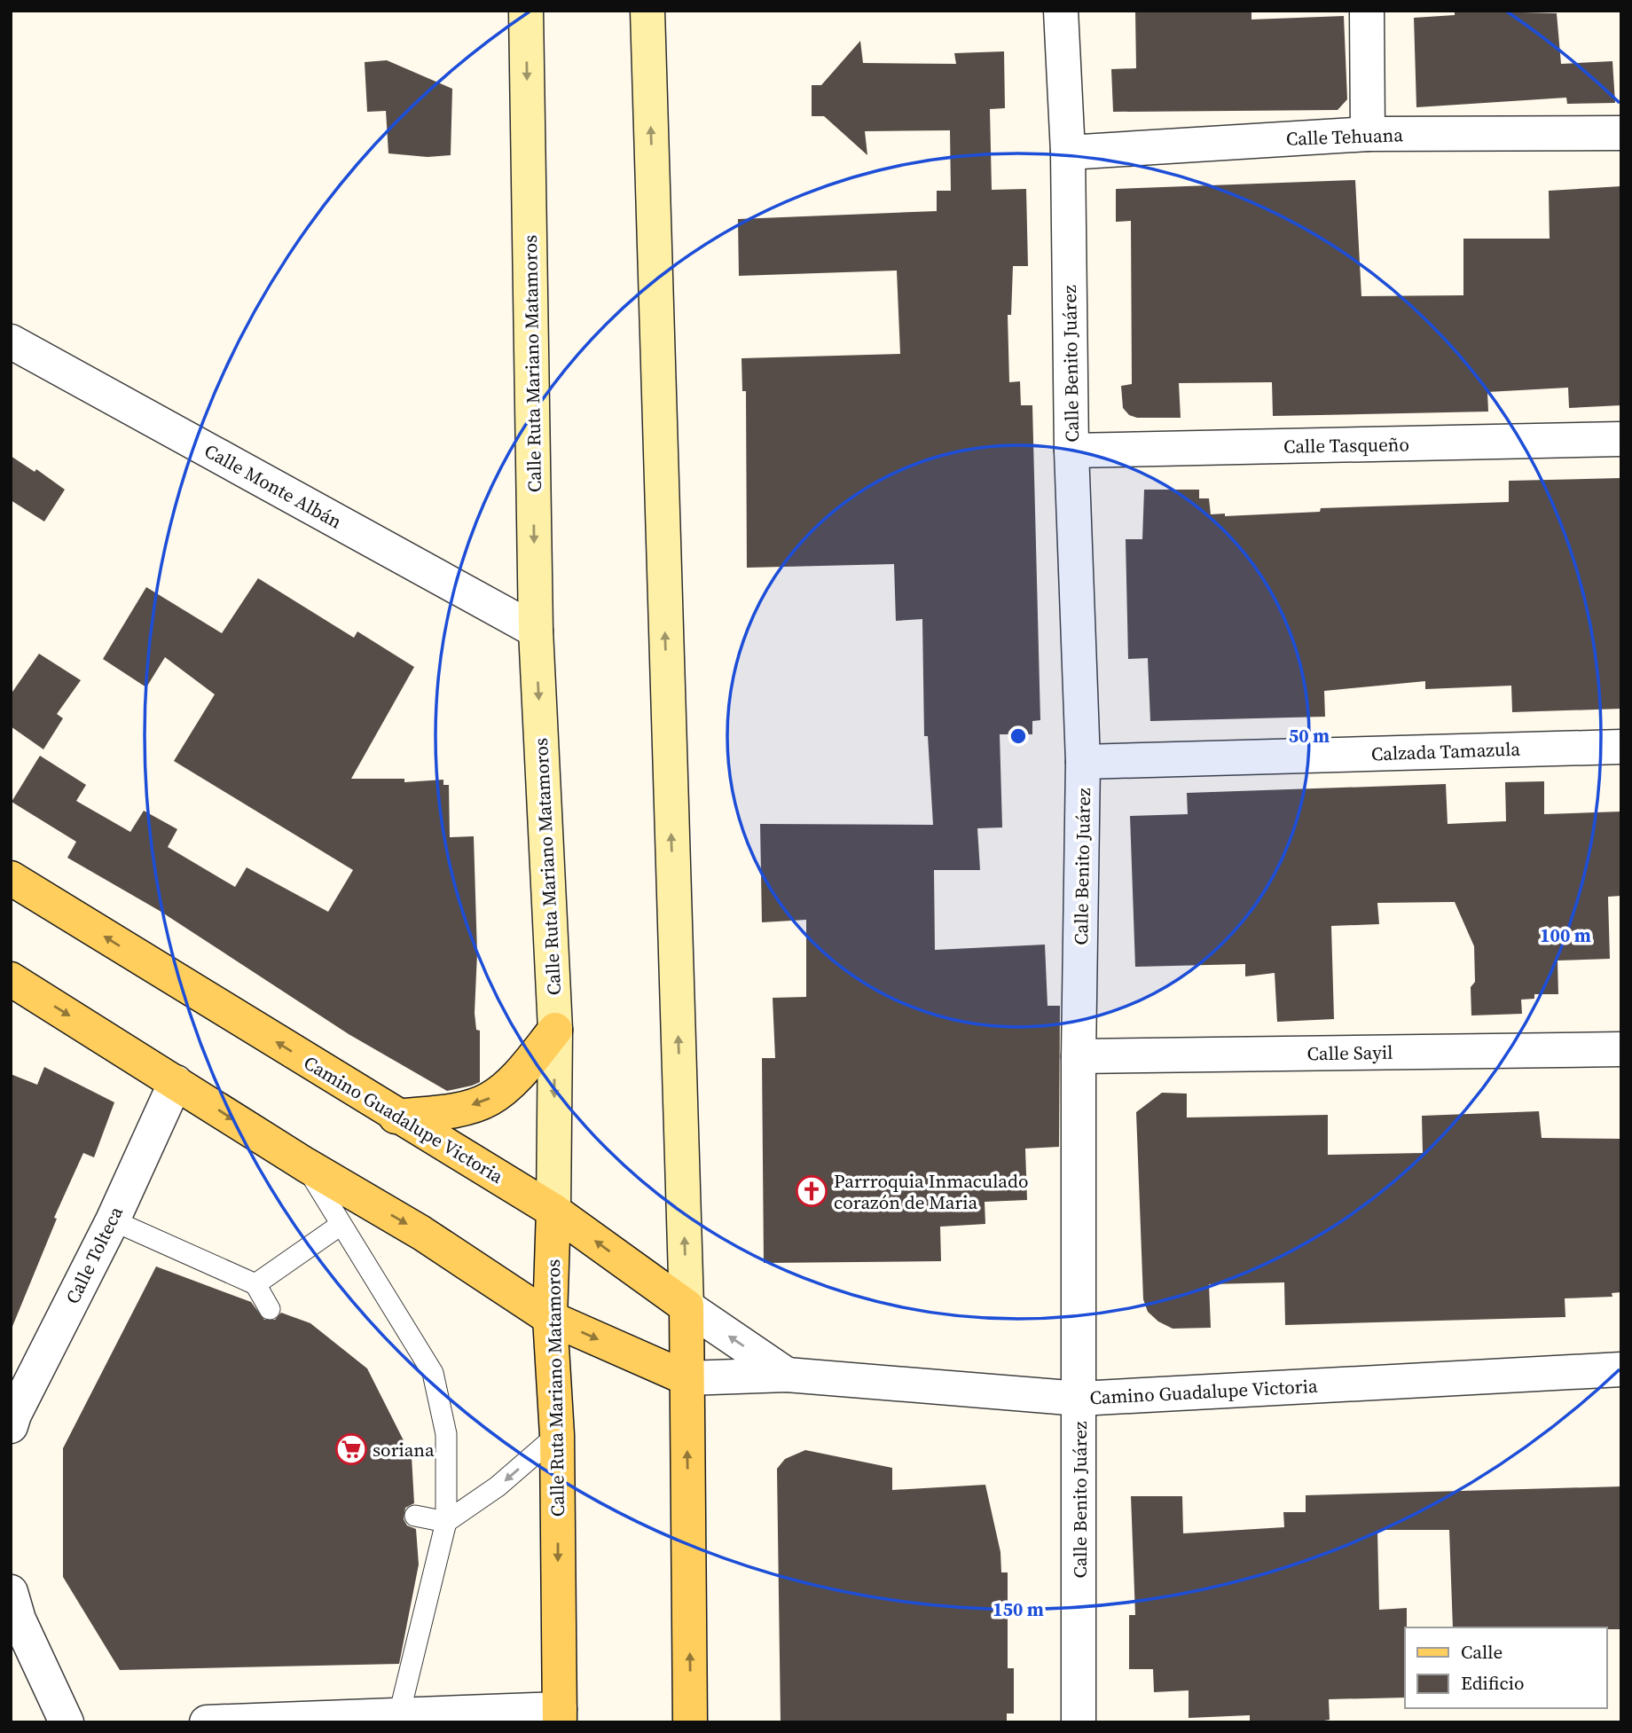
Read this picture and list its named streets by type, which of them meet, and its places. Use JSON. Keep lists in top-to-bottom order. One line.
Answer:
{"streets":{"main road":["Calle Ruta Mariano Matamoros","Camino Guadalupe Victoria"],"street":["Calle Tehuana","Calle Benito Juárez","Calle Tasqueño","Calle Monte Albán","Calzada Tamazula","Calle Sayil","Calle Tolteca"]},"crossings":[["Calle Tehuana","Calle Benito Juárez"],["Calle Ruta Mariano Matamoros","Calle Monte Albán"],["Calle Ruta Mariano Matamoros","Camino Guadalupe Victoria"],["Calle Benito Juárez","Calle Tasqueño"],["Calle Benito Juárez","Calzada Tamazula"],["Calle Benito Juárez","Calle Sayil"],["Calle Benito Juárez","Camino Guadalupe Victoria"],["Camino Guadalupe Victoria","Calle Tolteca"]],"places":{"church":["Parrroquia Inmaculado corazón de Maria"],"supermarket":["soriana"]},"legend":["Calle","Edificio"],"rings":["50 m","100 m","150 m"]}
